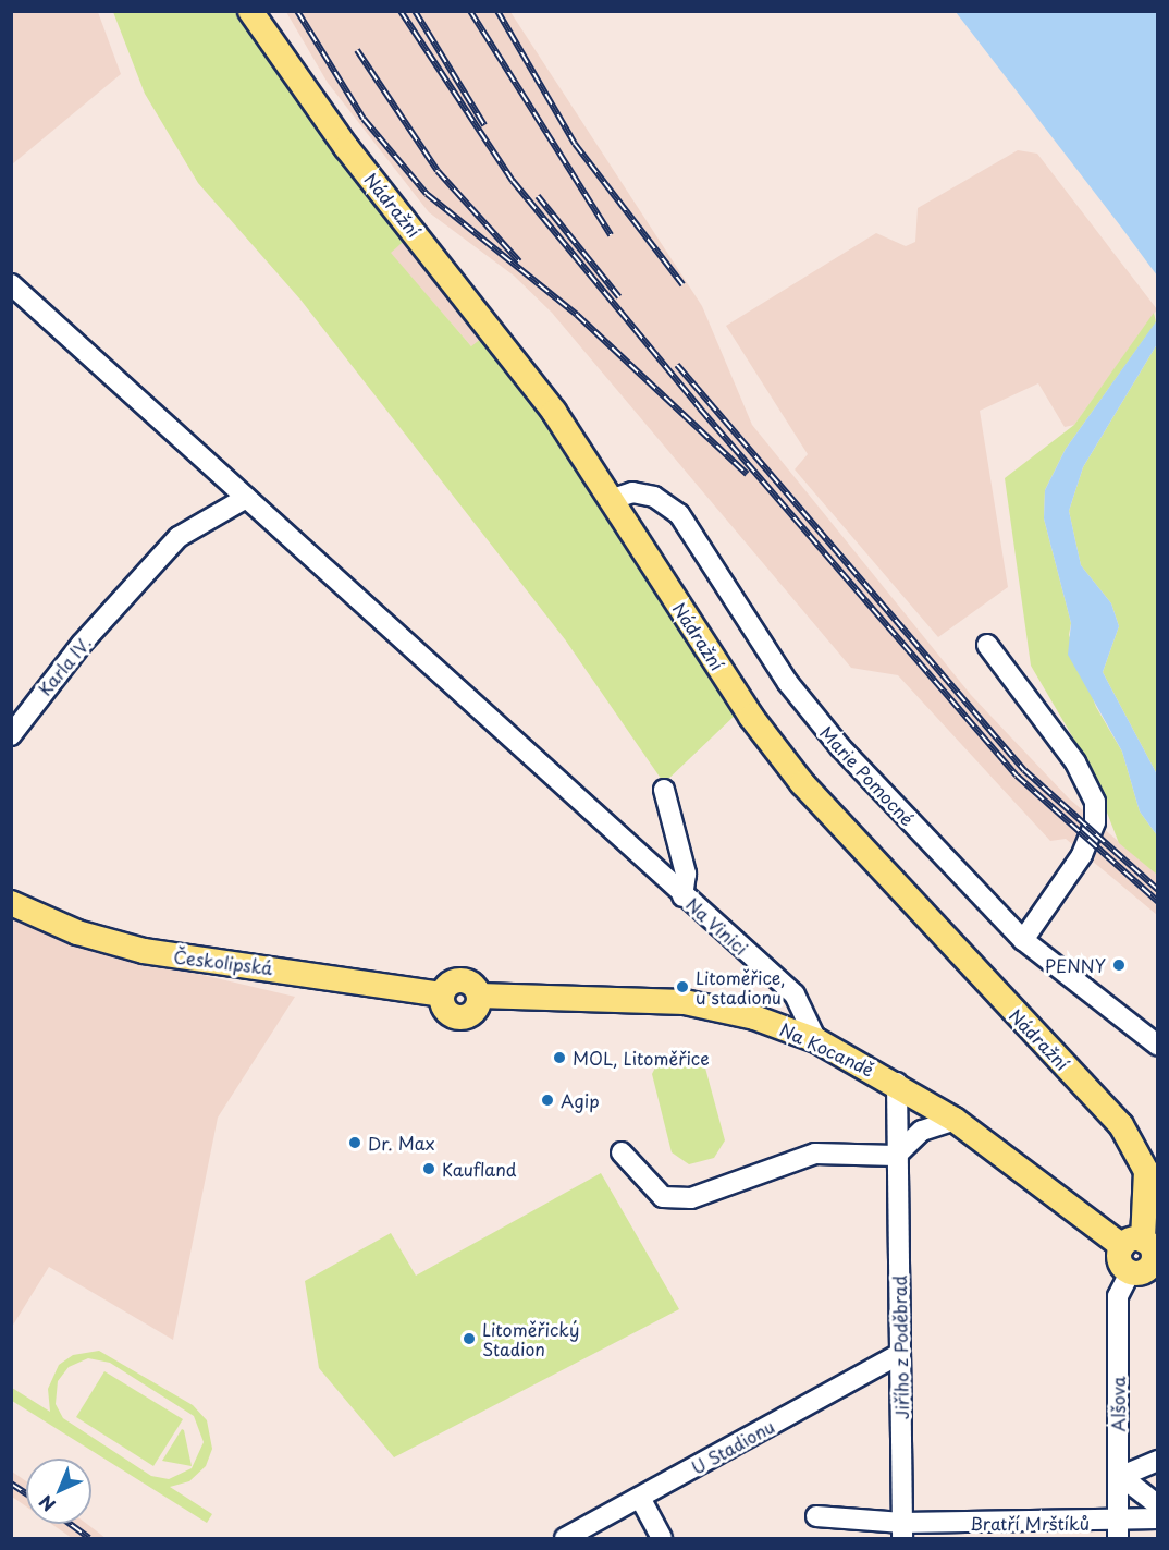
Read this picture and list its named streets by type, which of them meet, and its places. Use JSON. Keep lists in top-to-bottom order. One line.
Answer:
{"streets":{"main road":["Nádražní","Českolipská","Na Kocandě"],"street":["Karla IV.","Marie Pomocné","Na Vinici","Jiřího z Poděbrad","Alšova","U Stadionu","Bratří Mrštíků"]},"crossings":[["Nádražní","Marie Pomocné"],["Nádražní","Na Kocandě"],["Na Vinici","Na Kocandě"],["Českolipská","Na Kocandě"],["Na Kocandě","Jiřího z Poděbrad"],["Jiřího z Poděbrad","U Stadionu"],["Jiřího z Poděbrad","Bratří Mrštíků"],["Alšova","Bratří Mrštíků"]],"places":["PENNY","Litoměřice, u stadionu","MOL, Litoměřice","Agip","Dr. Max","Kaufland","Litoměřický Stadion"],"north":"bottom left"}
